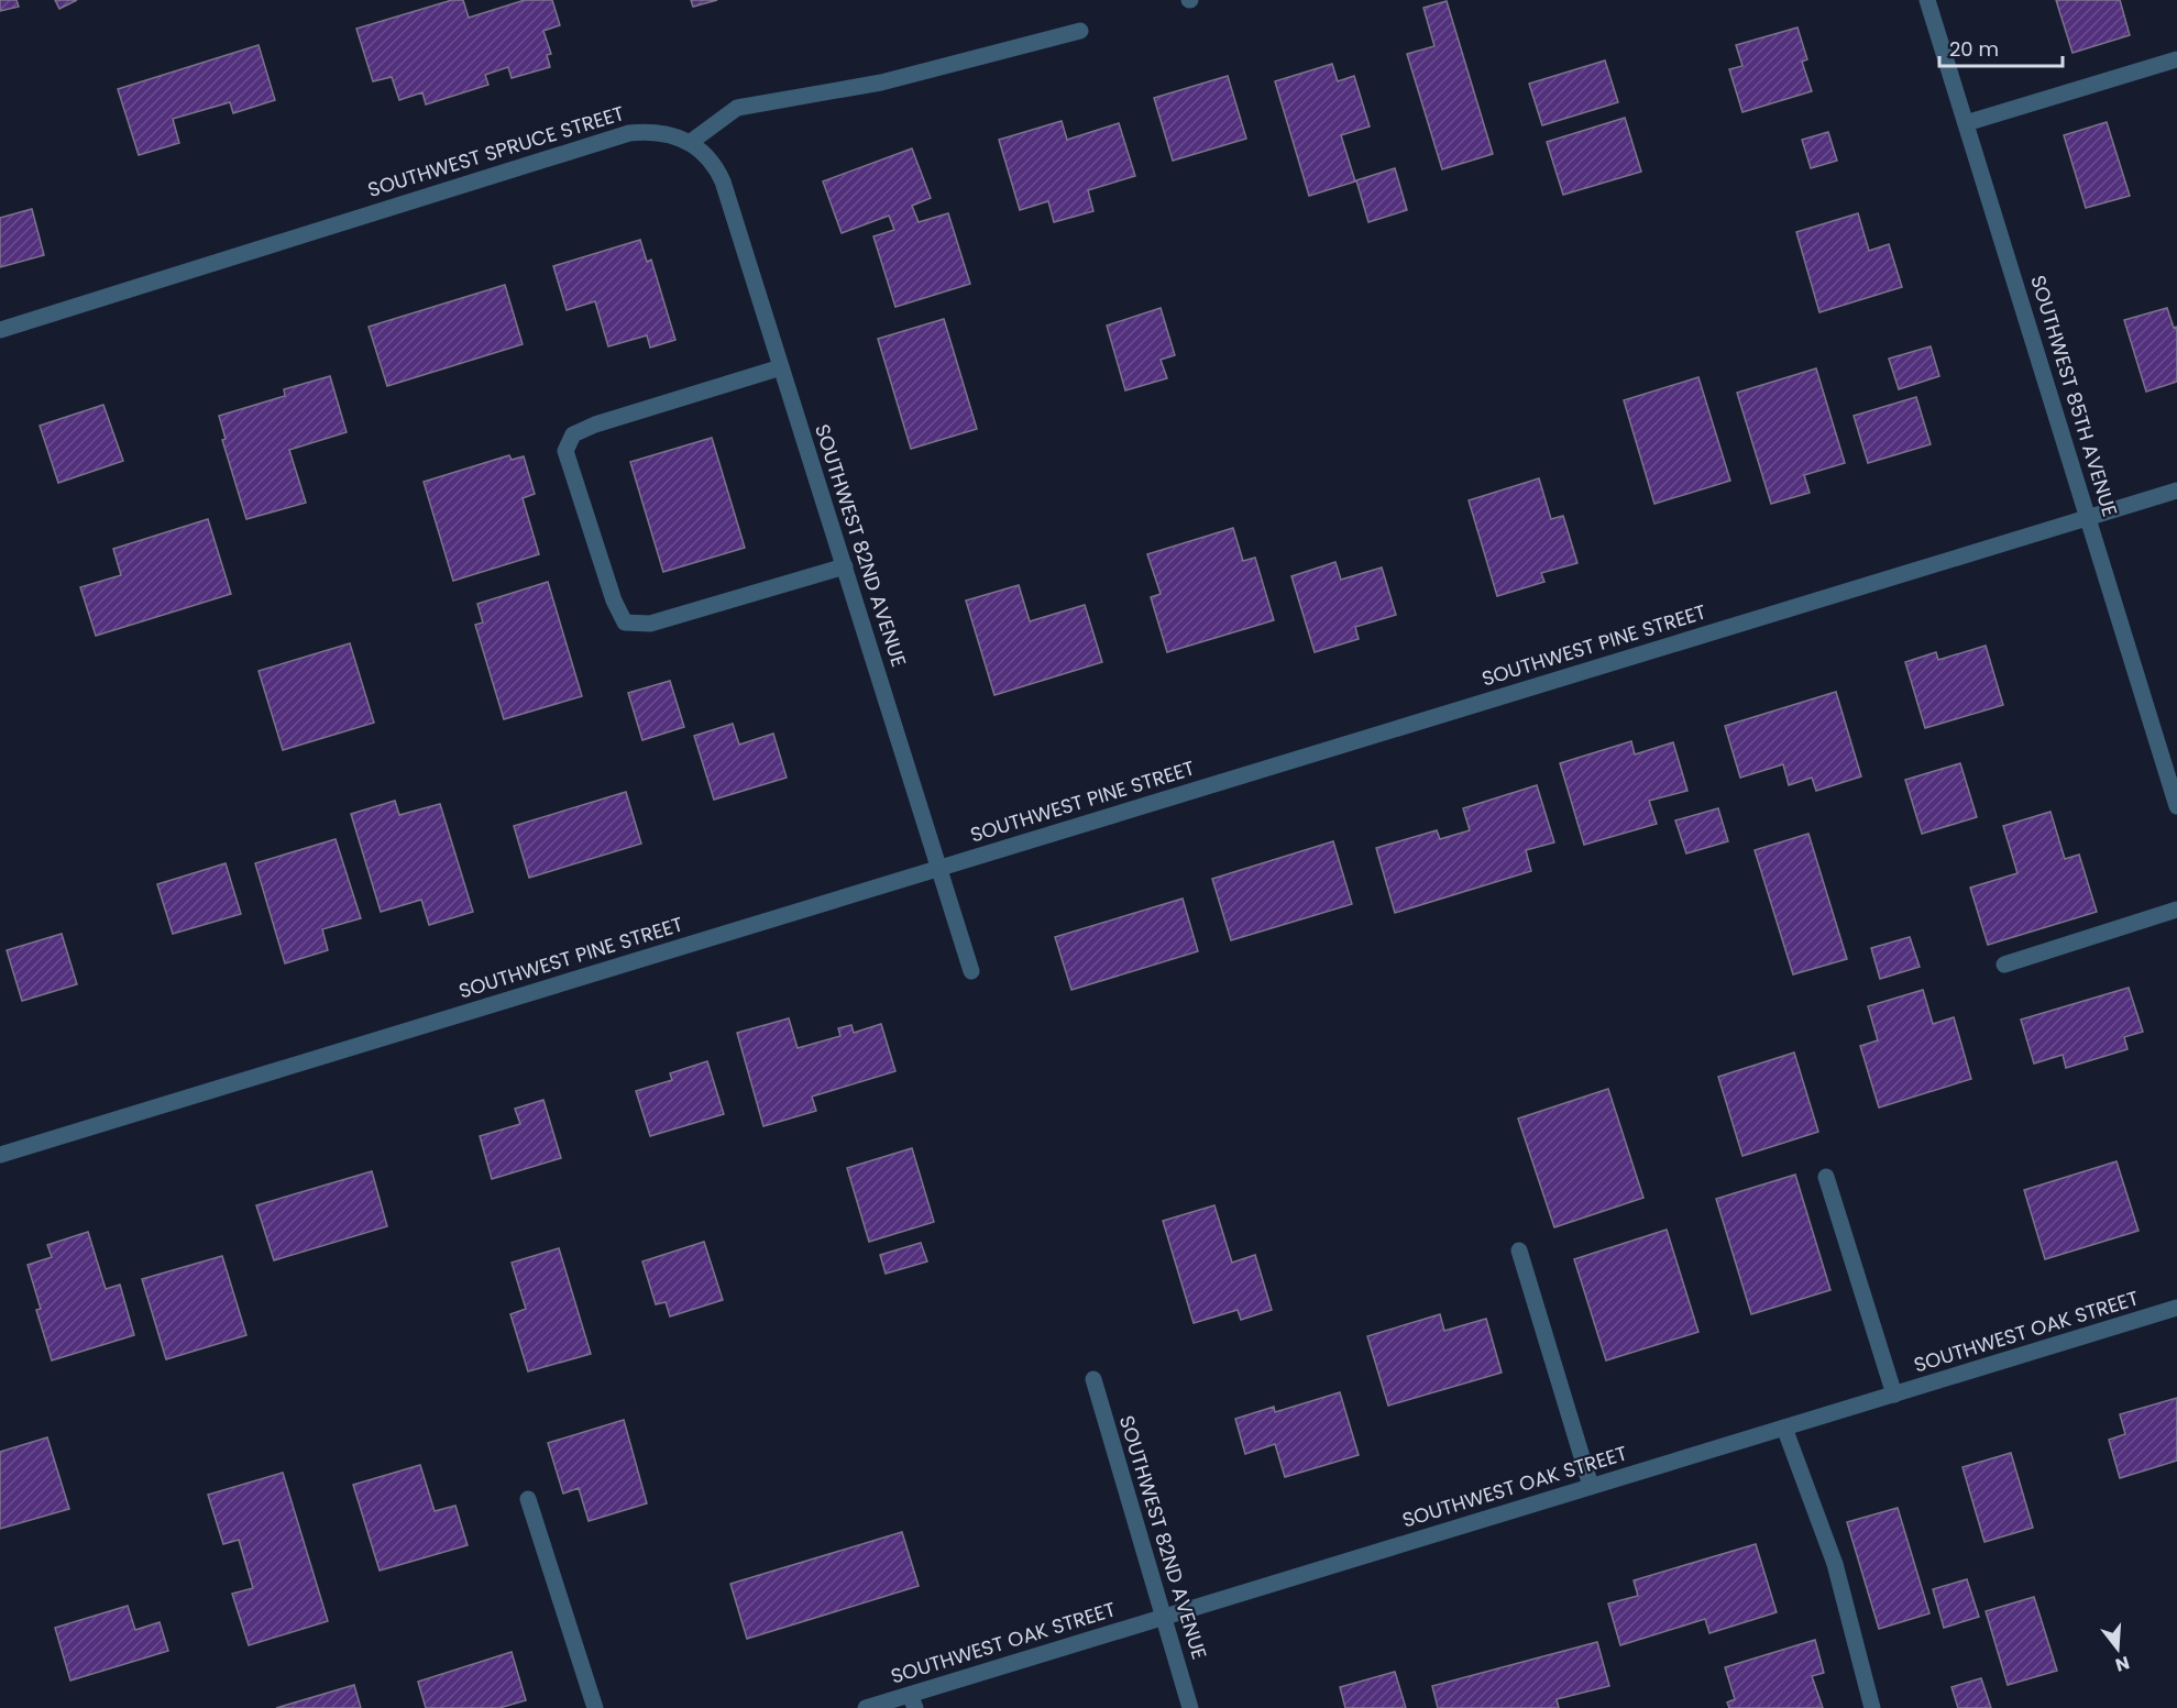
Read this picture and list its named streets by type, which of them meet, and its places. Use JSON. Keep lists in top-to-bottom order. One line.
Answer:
{"streets":{"street":["SOUTHWEST SPRUCE STREET","SOUTHWEST 85TH AVENUE","SOUTHWEST 82ND AVENUE","SOUTHWEST PINE STREET","SOUTHWEST OAK STREET"]},"crossings":[["SOUTHWEST SPRUCE STREET","SOUTHWEST 82ND AVENUE"],["SOUTHWEST 85TH AVENUE","SOUTHWEST PINE STREET"],["SOUTHWEST 82ND AVENUE","SOUTHWEST PINE STREET"],["SOUTHWEST 82ND AVENUE","SOUTHWEST OAK STREET"]],"scale_bar":"20 m","north":"bottom"}
